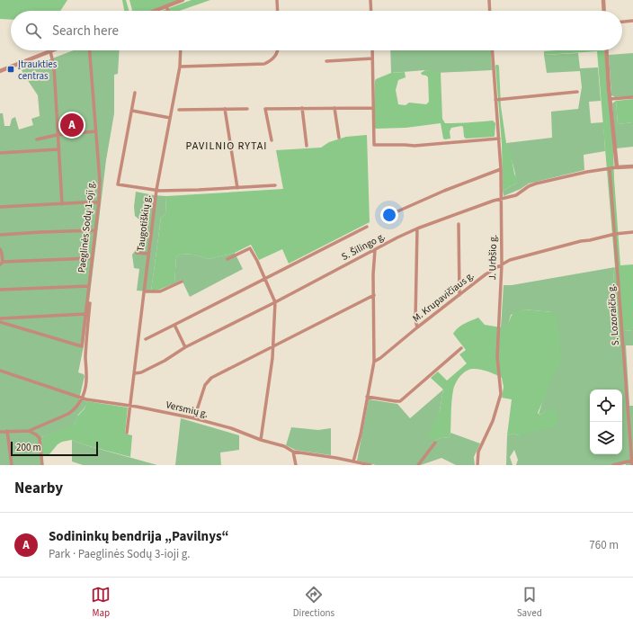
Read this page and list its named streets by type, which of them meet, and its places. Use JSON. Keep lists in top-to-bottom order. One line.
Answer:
{"streets":{"street":["Taugotiškių g.","Paeglinės Sodų 1-oji g.","S. Šilingo g.","J. Urbšio g.","M. Krupavičiaus g.","S. Lozoraičio g.","Versmių g."]},"crossings":[["Taugotiškių g.","S. Šilingo g."],["Taugotiškių g.","Versmių g."],["S. Šilingo g.","J. Urbšio g."],["S. Šilingo g.","S. Lozoraičio g."],["J. Urbšio g.","M. Krupavičiaus g."],["M. Krupavičiaus g.","S. Lozoraičio g."]],"districts":["PAVILNIO RYTAI"],"places":{"transit":["Įtraukties centras"]},"scale_bar":"200 m","page":{"search":"Search here","pins":"A","scale":"200 m","heading":"Nearby","list":[{"mark":"A","name":"Sodininkų bendrija „Pavilnys“","note":"Park · Paeglinės Sodų 3-ioji g.","value":"760 m"}],"nav":["Map","Directions","Saved"]}}
